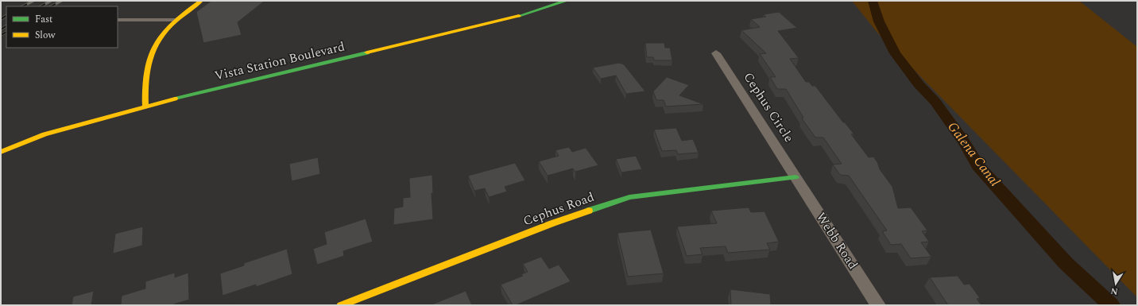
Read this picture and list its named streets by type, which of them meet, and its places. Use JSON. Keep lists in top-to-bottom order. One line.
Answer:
{"streets":{"street":["Vista Station Boulevard","Cephus Circle","Cephus Road","Webb Road"]},"crossings":[["Cephus Circle","Cephus Road"],["Cephus Circle","Webb Road"],["Cephus Road","Webb Road"]],"water":["Galena Canal"],"legend":["Fast","Slow"],"north":"bottom"}
